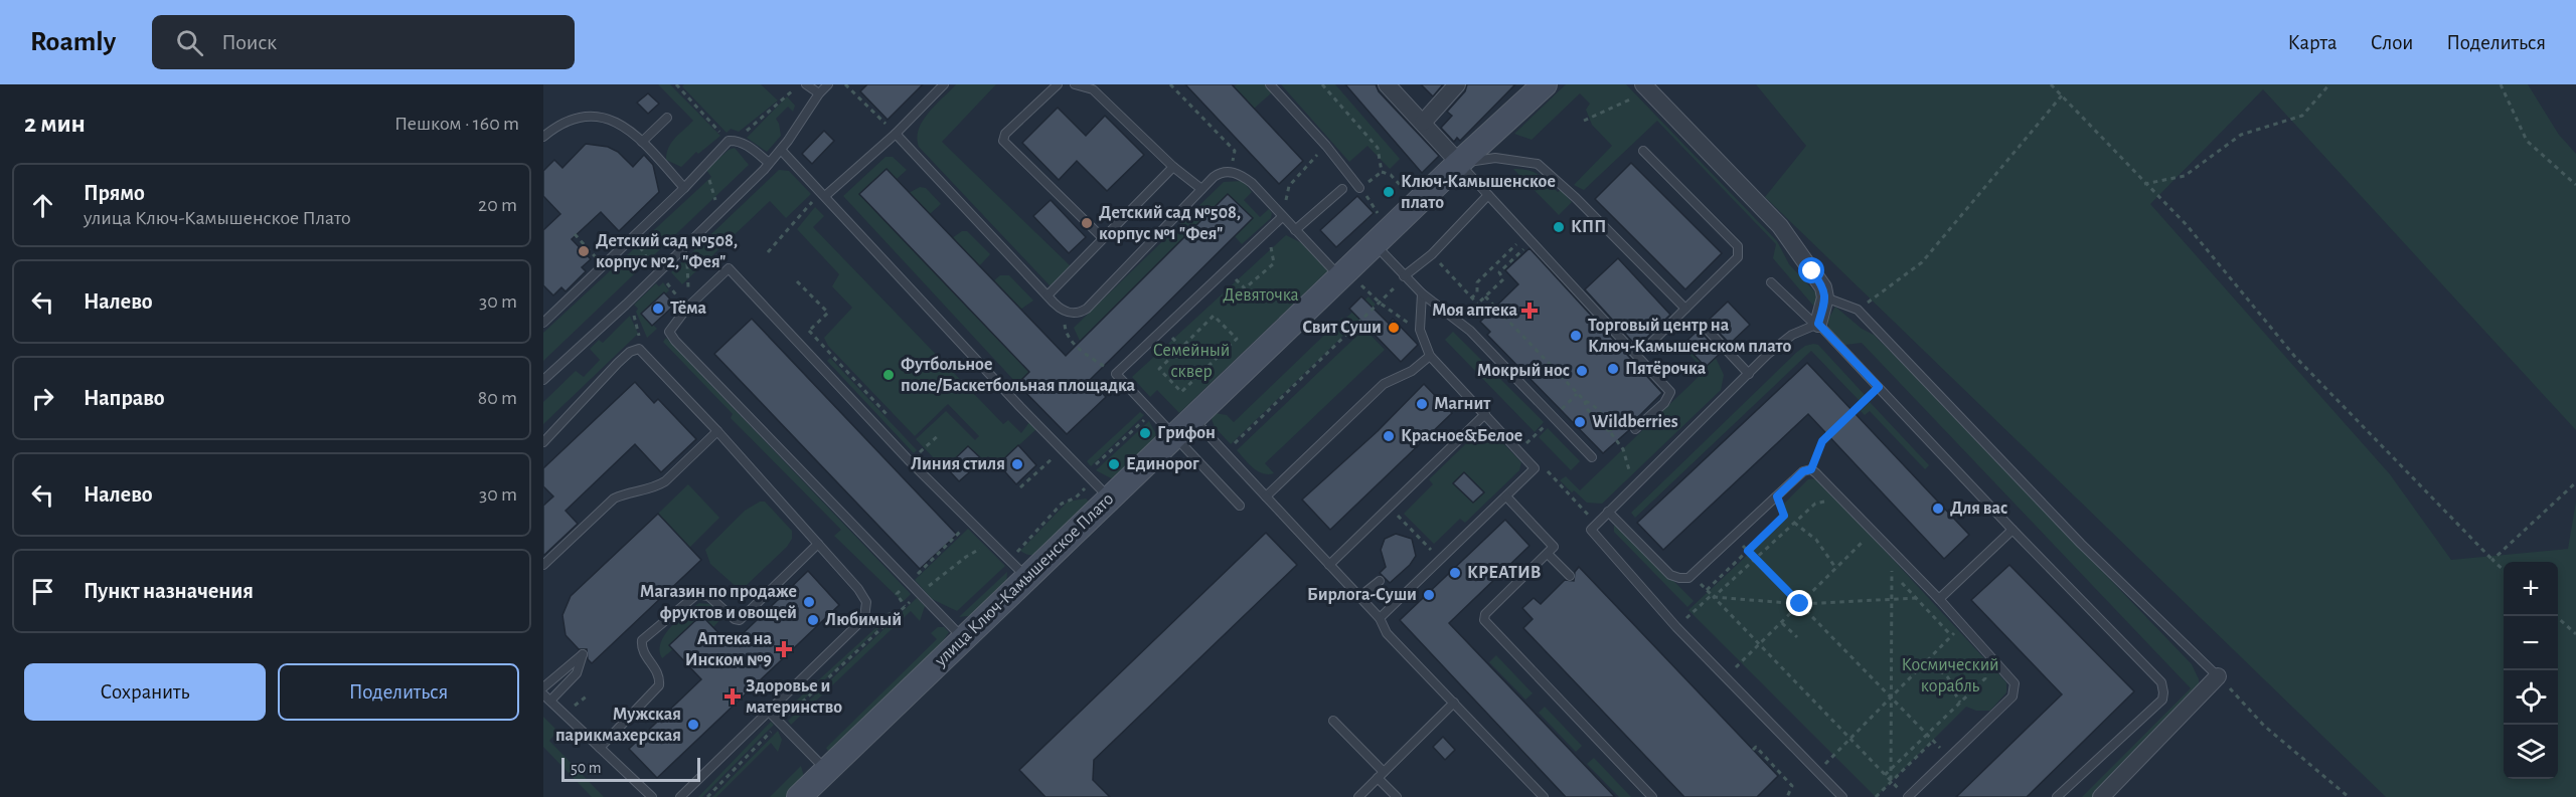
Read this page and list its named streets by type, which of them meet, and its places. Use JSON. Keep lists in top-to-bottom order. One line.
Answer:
{"streets":{"street":["улица Ключ-Камышенское Плато"]},"parks":["Девяточка","Семейный сквер","Космический корабль"],"places":{"other":["Ключ-Камышенское плато","Детский сад №508, корпус №1 \"Фея\"","КПП","Детский сад №508, корпус №2, \"Фея\"","Тёма","Свит Суши","Торговый центр на Ключ-Камышенском плато","Пятёрочка","Мокрый нос","Футбольное поле/Баскетбольная площадка","Магнит","Wildberries","Грифон","Красное&Белое","Линия стиля","Единорог","Для вас","КРЕАТИВ","Бирлога-Суши","Магазин по продаже фруктов и овощей","Любимый","Мужская парикмахерская"],"health":["Моя аптека","Аптека на Инском №9","Здоровье и материнство"]},"scale_bar":"50 m","page":{"header":"Roamly","search":"Поиск","nav":["Карта","Слои","Поделиться"],"heading":["2 мин","Пешком · 160 m"],"list":[["Прямо","улица Ключ-Камышенское Плато","20 m"],["Налево","30 m"],["Направо","80 m"],["Налево","30 m"],"Пункт назначения"],"map_buttons":["+","−"],"buttons":["Сохранить","Поделиться"],"scale":"50 m"}}
